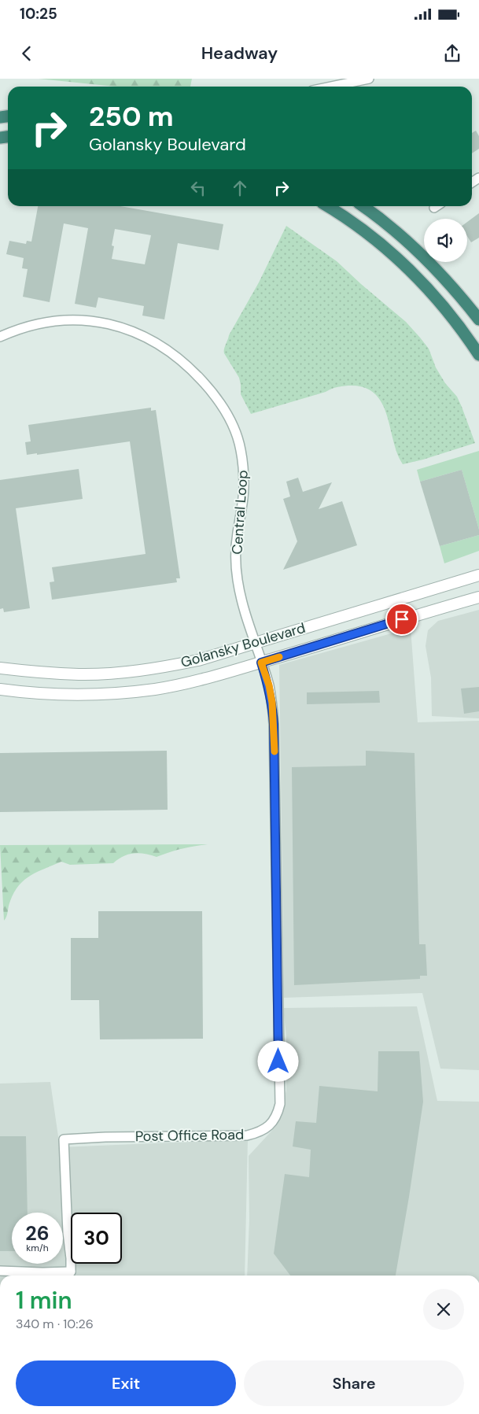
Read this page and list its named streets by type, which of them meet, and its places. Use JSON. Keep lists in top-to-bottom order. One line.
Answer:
{"streets":{"street":["Central Loop","Golansky Boulevard","Post Office Road"]},"crossings":[["Central Loop","Golansky Boulevard"],["Central Loop","Post Office Road"],["Golansky Boulevard","Post Office Road"]],"page":{"status":"10:25","header":"Headway","turn":["250 m","Golansky Boulevard"],"speed":"26 km/h","limit":"30","heading":["1 min","340 m · 10:26"],"buttons":["Exit","Share"]}}
